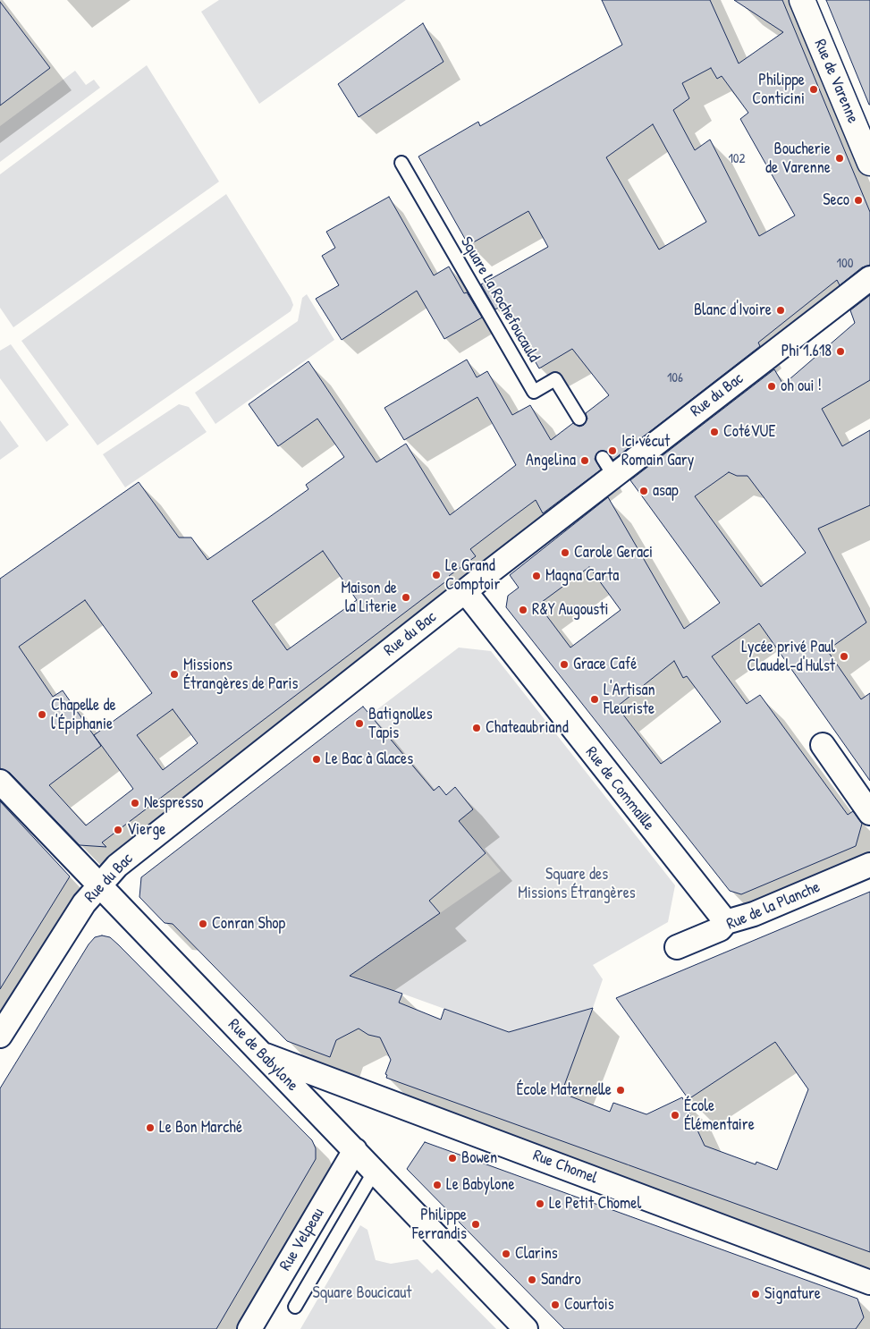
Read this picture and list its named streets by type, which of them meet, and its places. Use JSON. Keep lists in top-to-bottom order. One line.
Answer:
{"streets":{"street":["Rue de Varenne","Rue du Bac","Rue de Commaille","Rue de la Planche","Rue de Babylone","Rue Chomel","Rue Velpeau"],"lane":["Square La Rochefoucauld"]},"crossings":[["Rue du Bac","Rue de Commaille"],["Rue du Bac","Rue de Babylone"],["Rue de Commaille","Rue de la Planche"],["Rue de Babylone","Rue Chomel"],["Rue de Babylone","Rue Velpeau"]],"parks":["Square des Missions Étrangères","Square Boucicaut"],"places":["Philippe Conticini","Boucherie de Varenne","Seco","Blanc d'Ivoire","Phi 1.618","oh oui !","CotéVUE","Ici vécut Romain Gary","Angelina","asap","Carole Geraci","Le Grand Comptoir","Magna Carta","Maison de la Literie","R&Y Augousti","Lycée privé Paul Claudel-d'Hulst","Grace Café","Missions Étrangères de Paris","L'Artisan Fleuriste","Chapelle de l'Épiphanie","Batignolles Tapis","Chateaubriand","Le Bac à Glaces","Nespresso","Vierge","Conran Shop","École Maternelle","École Élémentaire","Le Bon Marché","Bowen","Le Babylone","Le Petit Chomel","Philippe Ferrandis","Clarins","Sandro","Signature","Courtois"],"house_numbers":["102","100","106"]}
